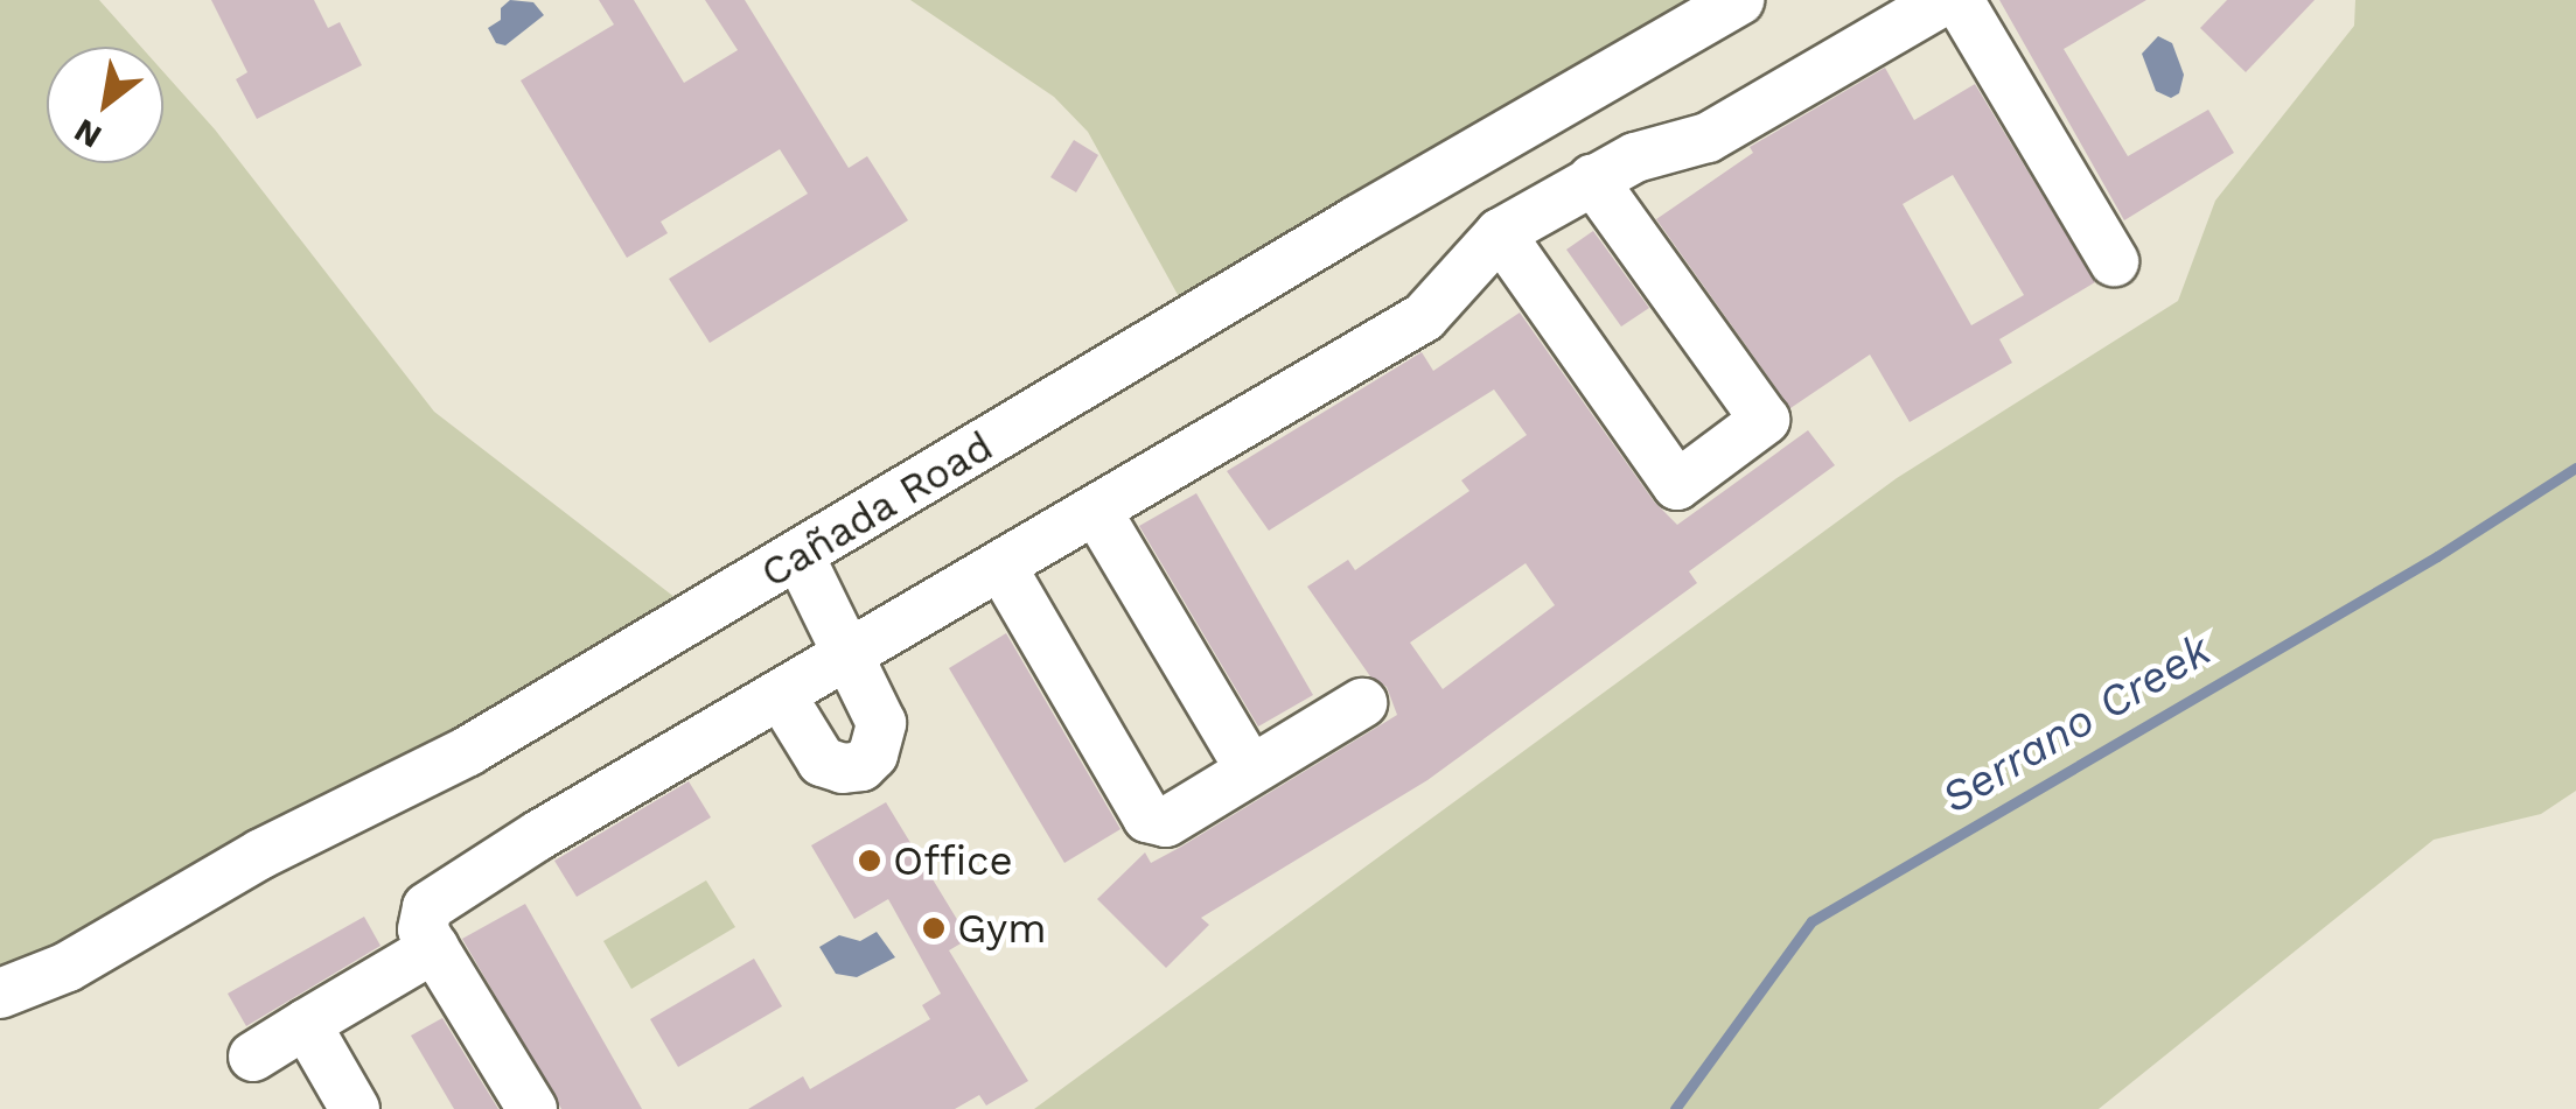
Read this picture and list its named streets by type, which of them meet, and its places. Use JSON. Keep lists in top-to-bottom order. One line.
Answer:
{"streets":{"street":["Cañada Road"]},"water":["Serrano Creek"],"places":["Office","Gym"],"north":"bottom left"}
